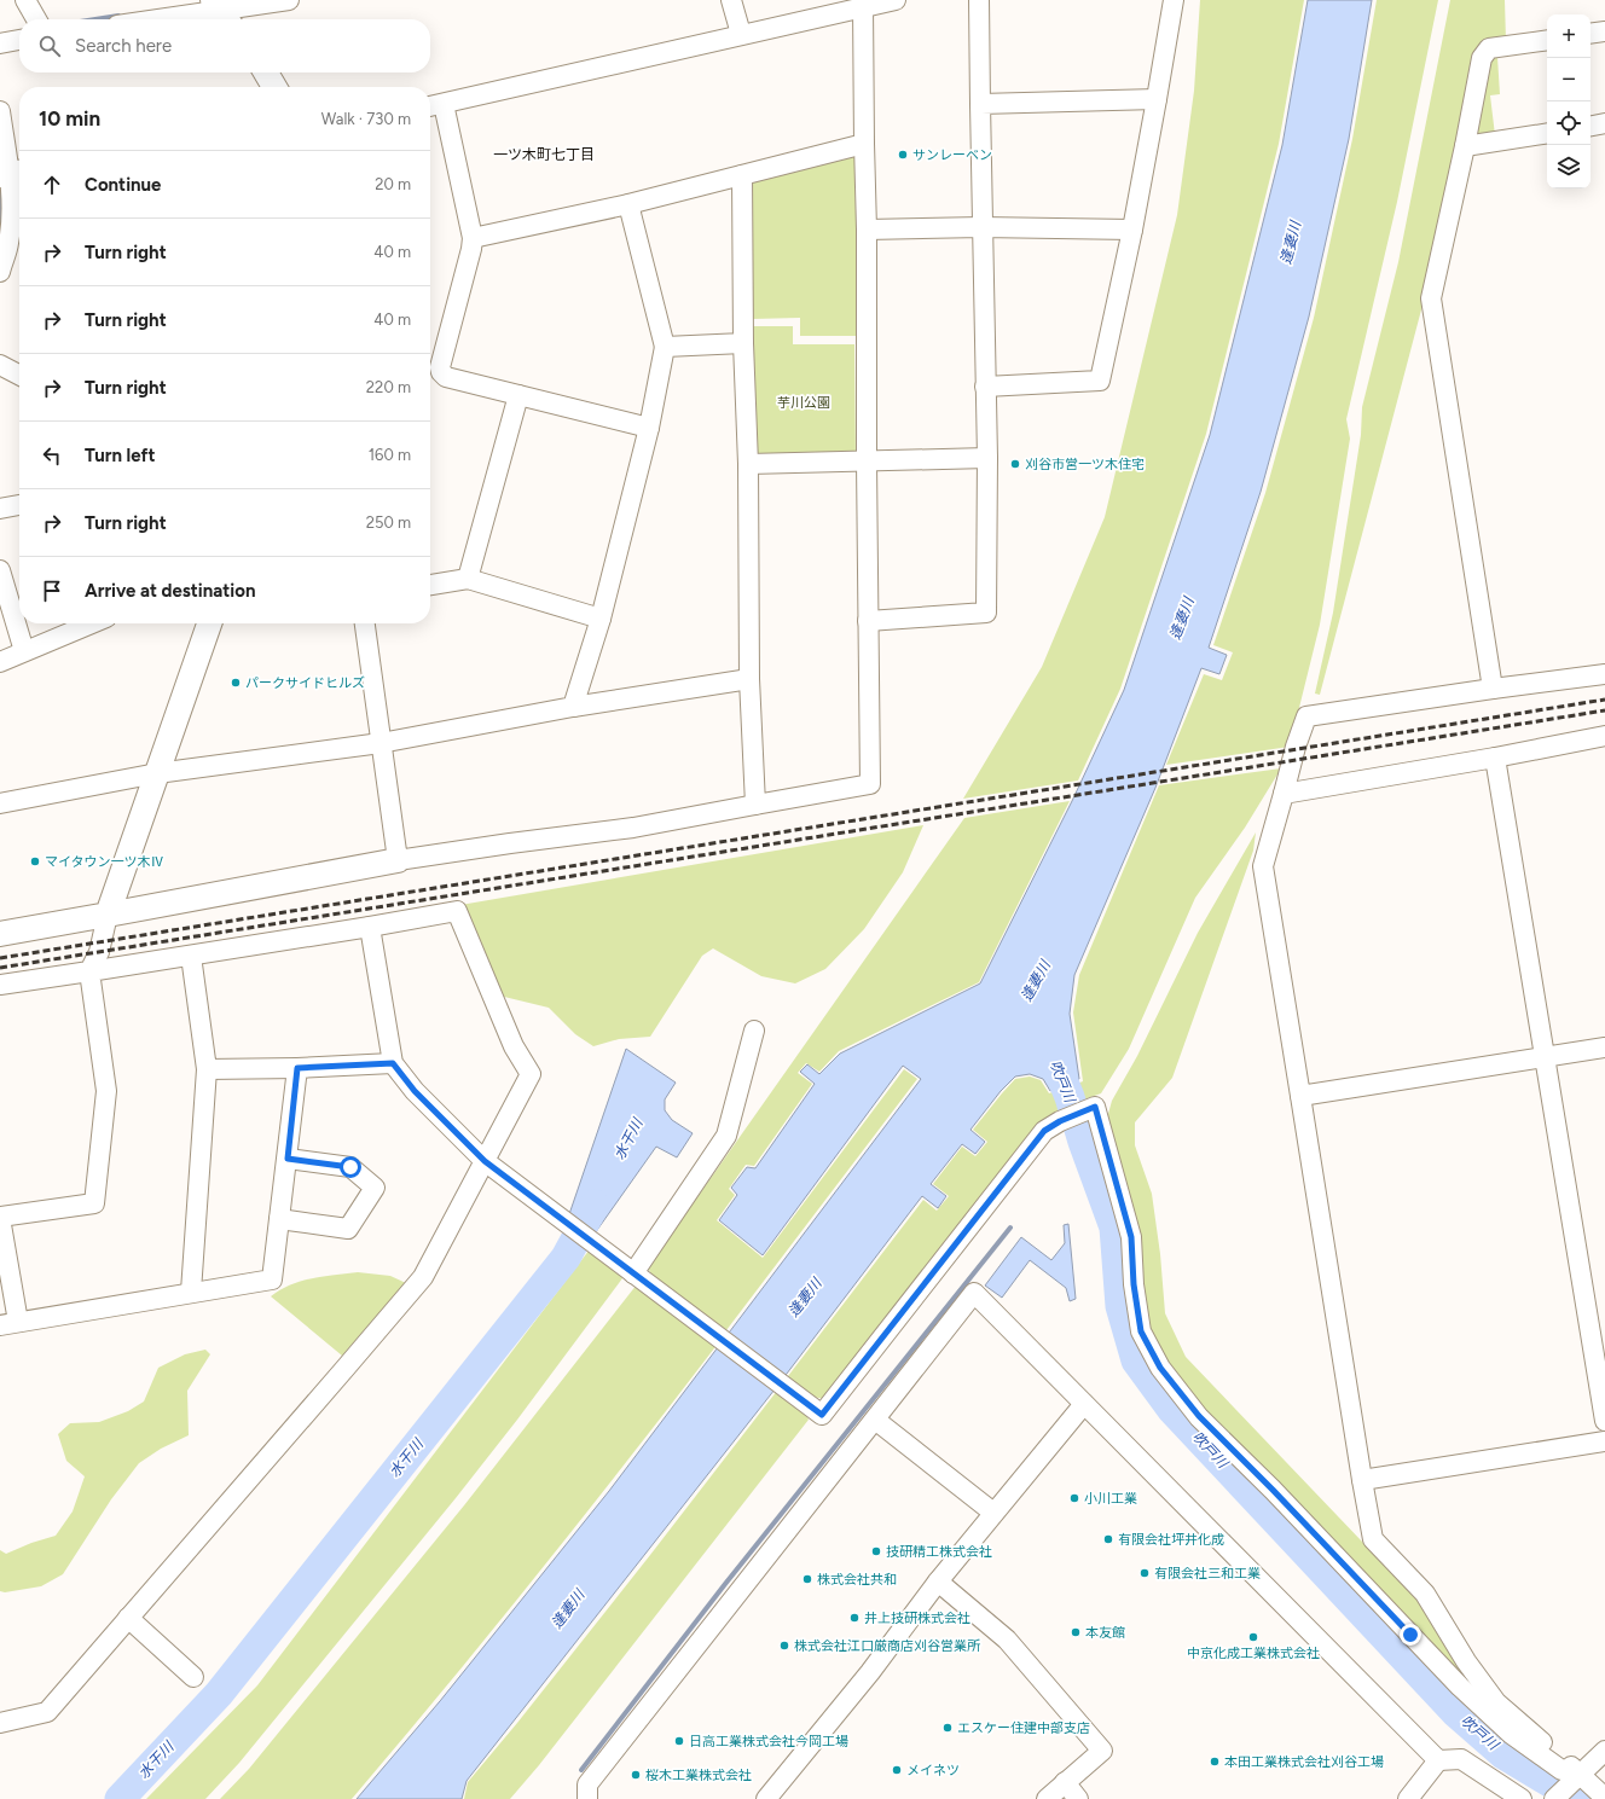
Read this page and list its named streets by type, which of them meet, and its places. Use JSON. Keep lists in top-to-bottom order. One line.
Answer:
{"districts":["一ツ木町七丁目"],"water":["逢妻川","吹戸川","水干川"],"parks":["芋川公園"],"places":["サンレーベン","刈谷市営一ツ木住宅","パークサイドヒルズ","マイタウン一ツ木Ⅳ","小川工業","有限会社坪井化成","技研精工株式会社","有限会社三和工業","株式会社共和","井上技研株式会社","本友館","中京化成工業株式会社","株式会社江口厳商店刈谷営業所","エスケー住建中部支店","日高工業株式会社今岡工場","本田工業株式会社刈谷工場","メイネツ","桜木工業株式会社"],"page":{"map_buttons":["+","−"],"search":"Search here","heading":["10 min","Walk · 730 m"],"list":[["Continue","20 m"],["Turn right","40 m"],["Turn right","40 m"],["Turn right","220 m"],["Turn left","160 m"],["Turn right","250 m"],"Arrive at destination"]}}
